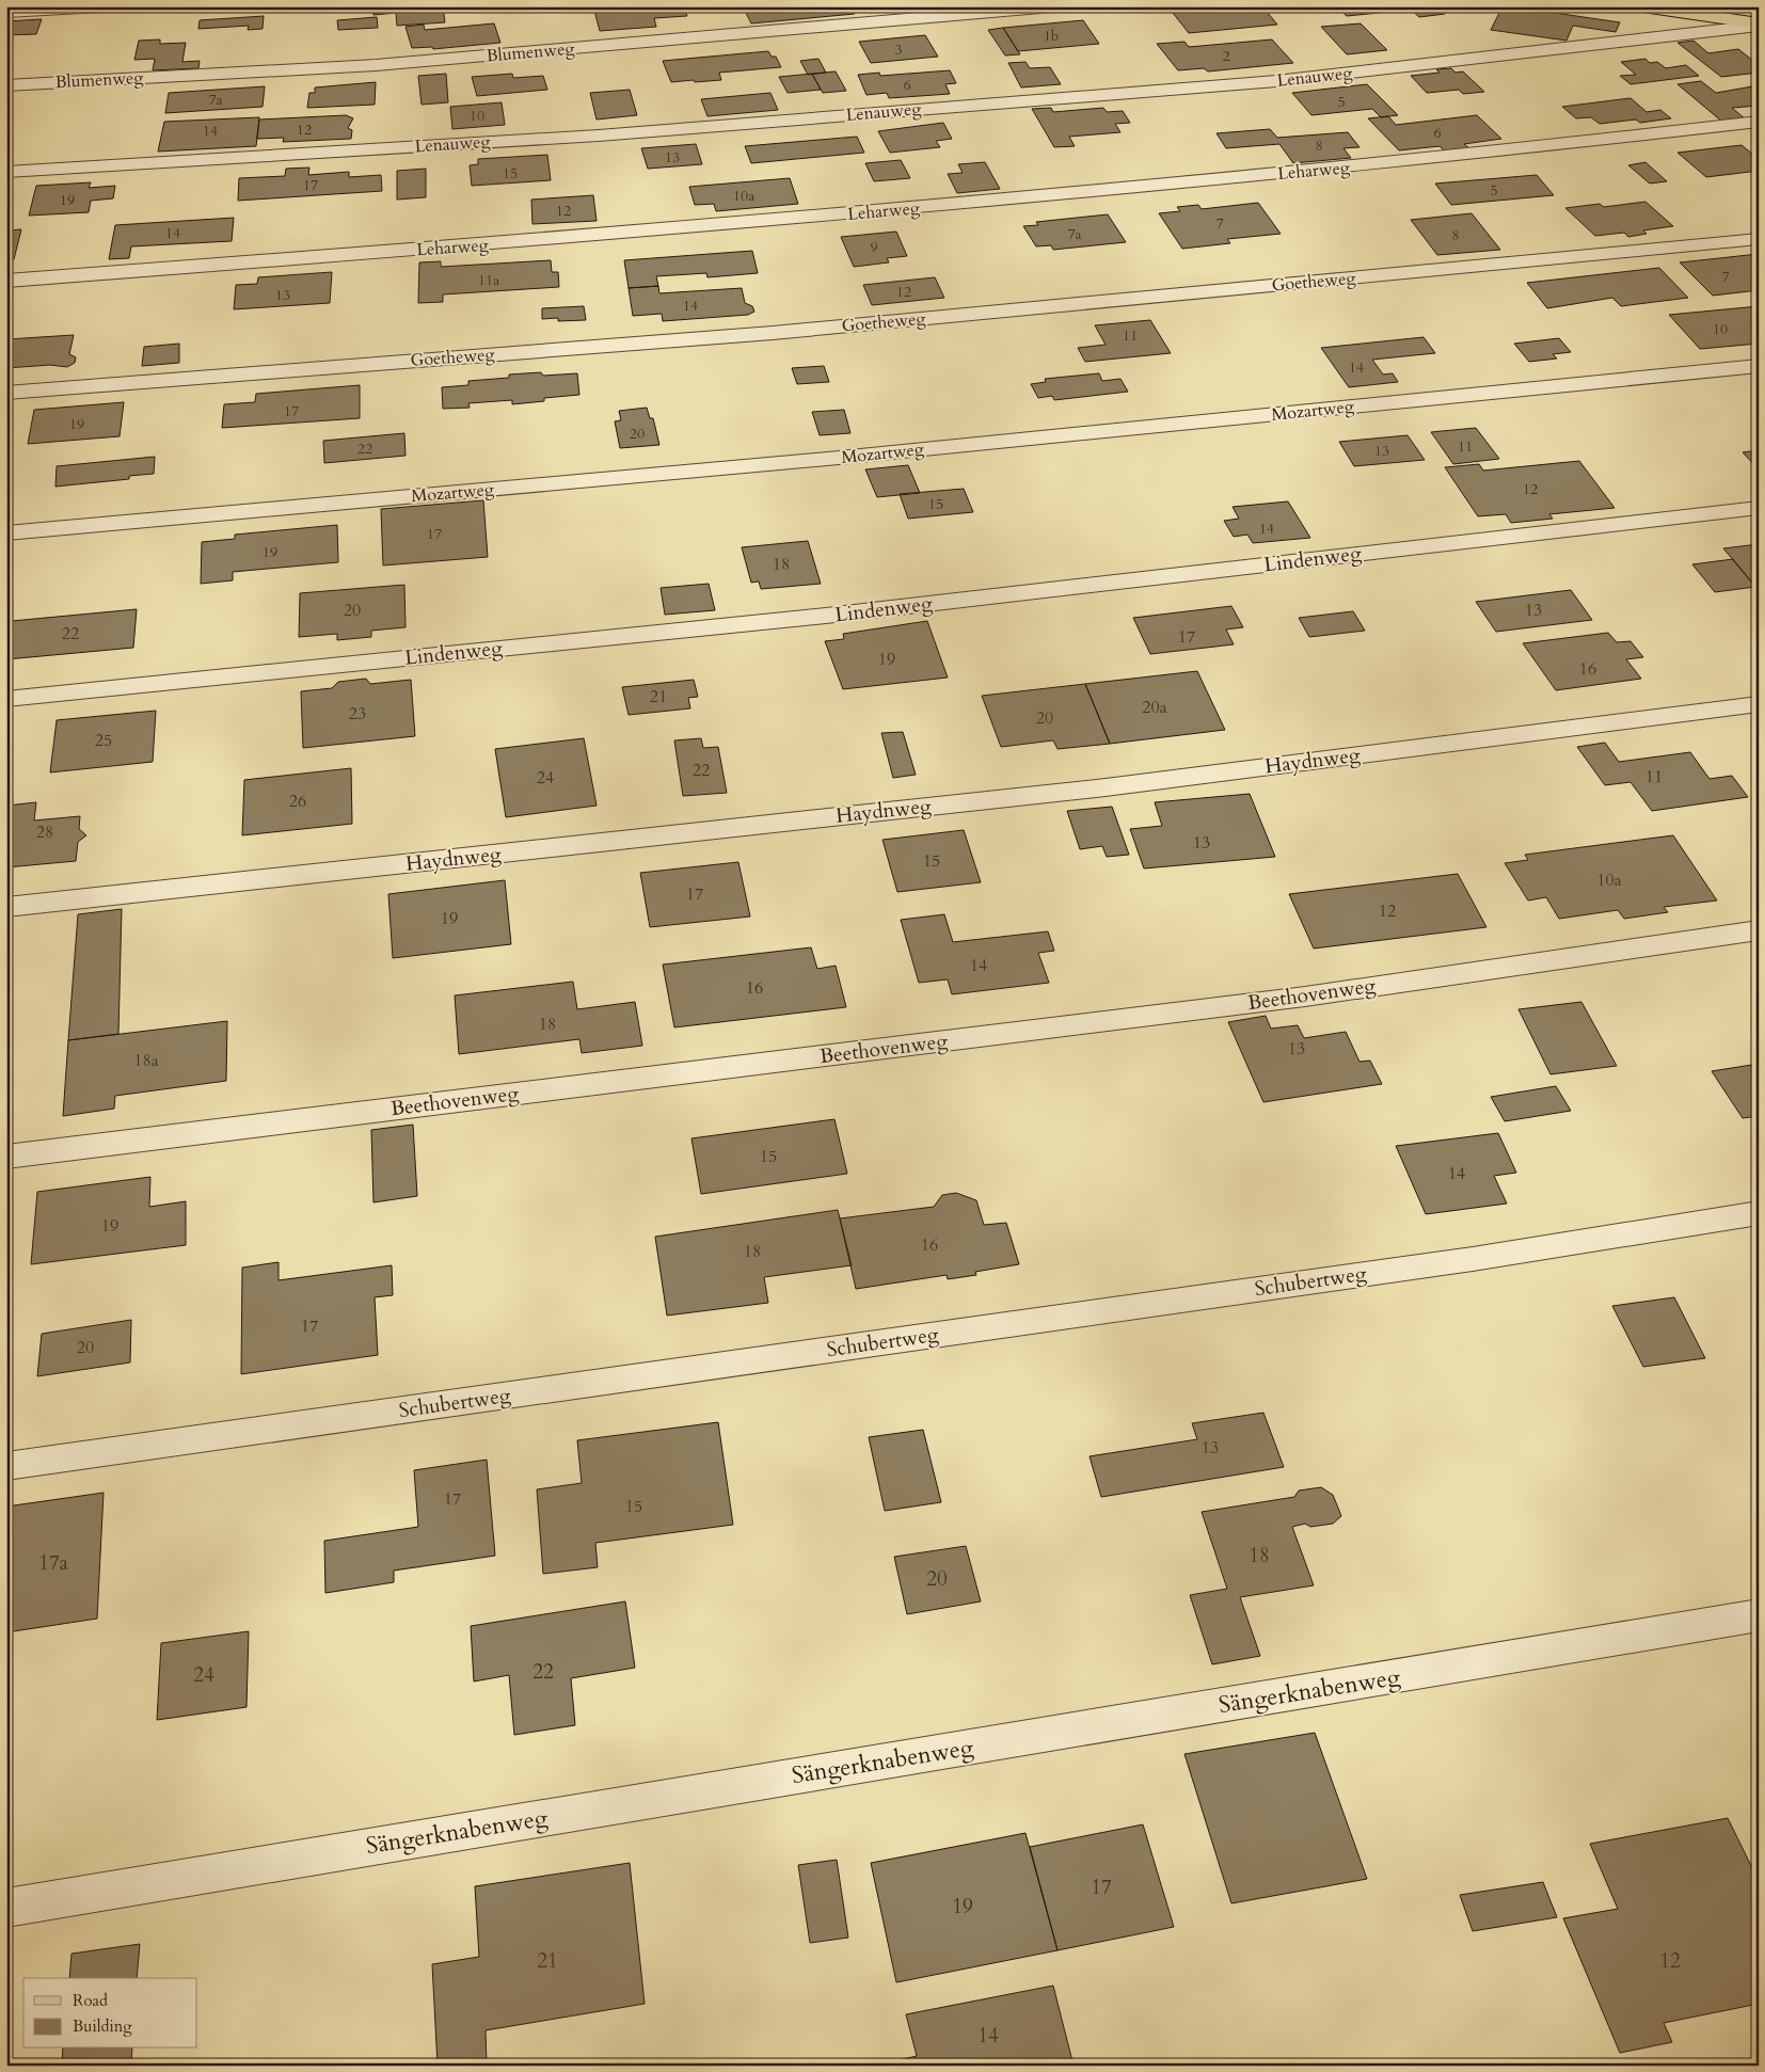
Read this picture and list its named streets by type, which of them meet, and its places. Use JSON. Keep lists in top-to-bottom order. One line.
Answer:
{"streets":{"street":["Blumenweg","Lenauweg","Leharweg","Goetheweg","Mozartweg","Lindenweg","Haydnweg","Beethovenweg","Schubertweg","Sängerknabenweg"]},"house_numbers":["1b","3","2","6","7a","5","10","12","14","6","8","13","15","17","5","10a","19","12","7","14","7a","8","9","7","11a","12","13","14","10","11","14","17","19","20","11","22","13","12","15","14","17","19","18","20","13","22","17","19","16","21","20a","23","20","25","22","11","24","26","28","13","15","10a","17","12","19","14","16","18","13","18a","15","14","19","16","18","17","20","13","17","15","18","17a","20","22","24","17","19","21","12","14"],"legend":["Road","Building"]}
